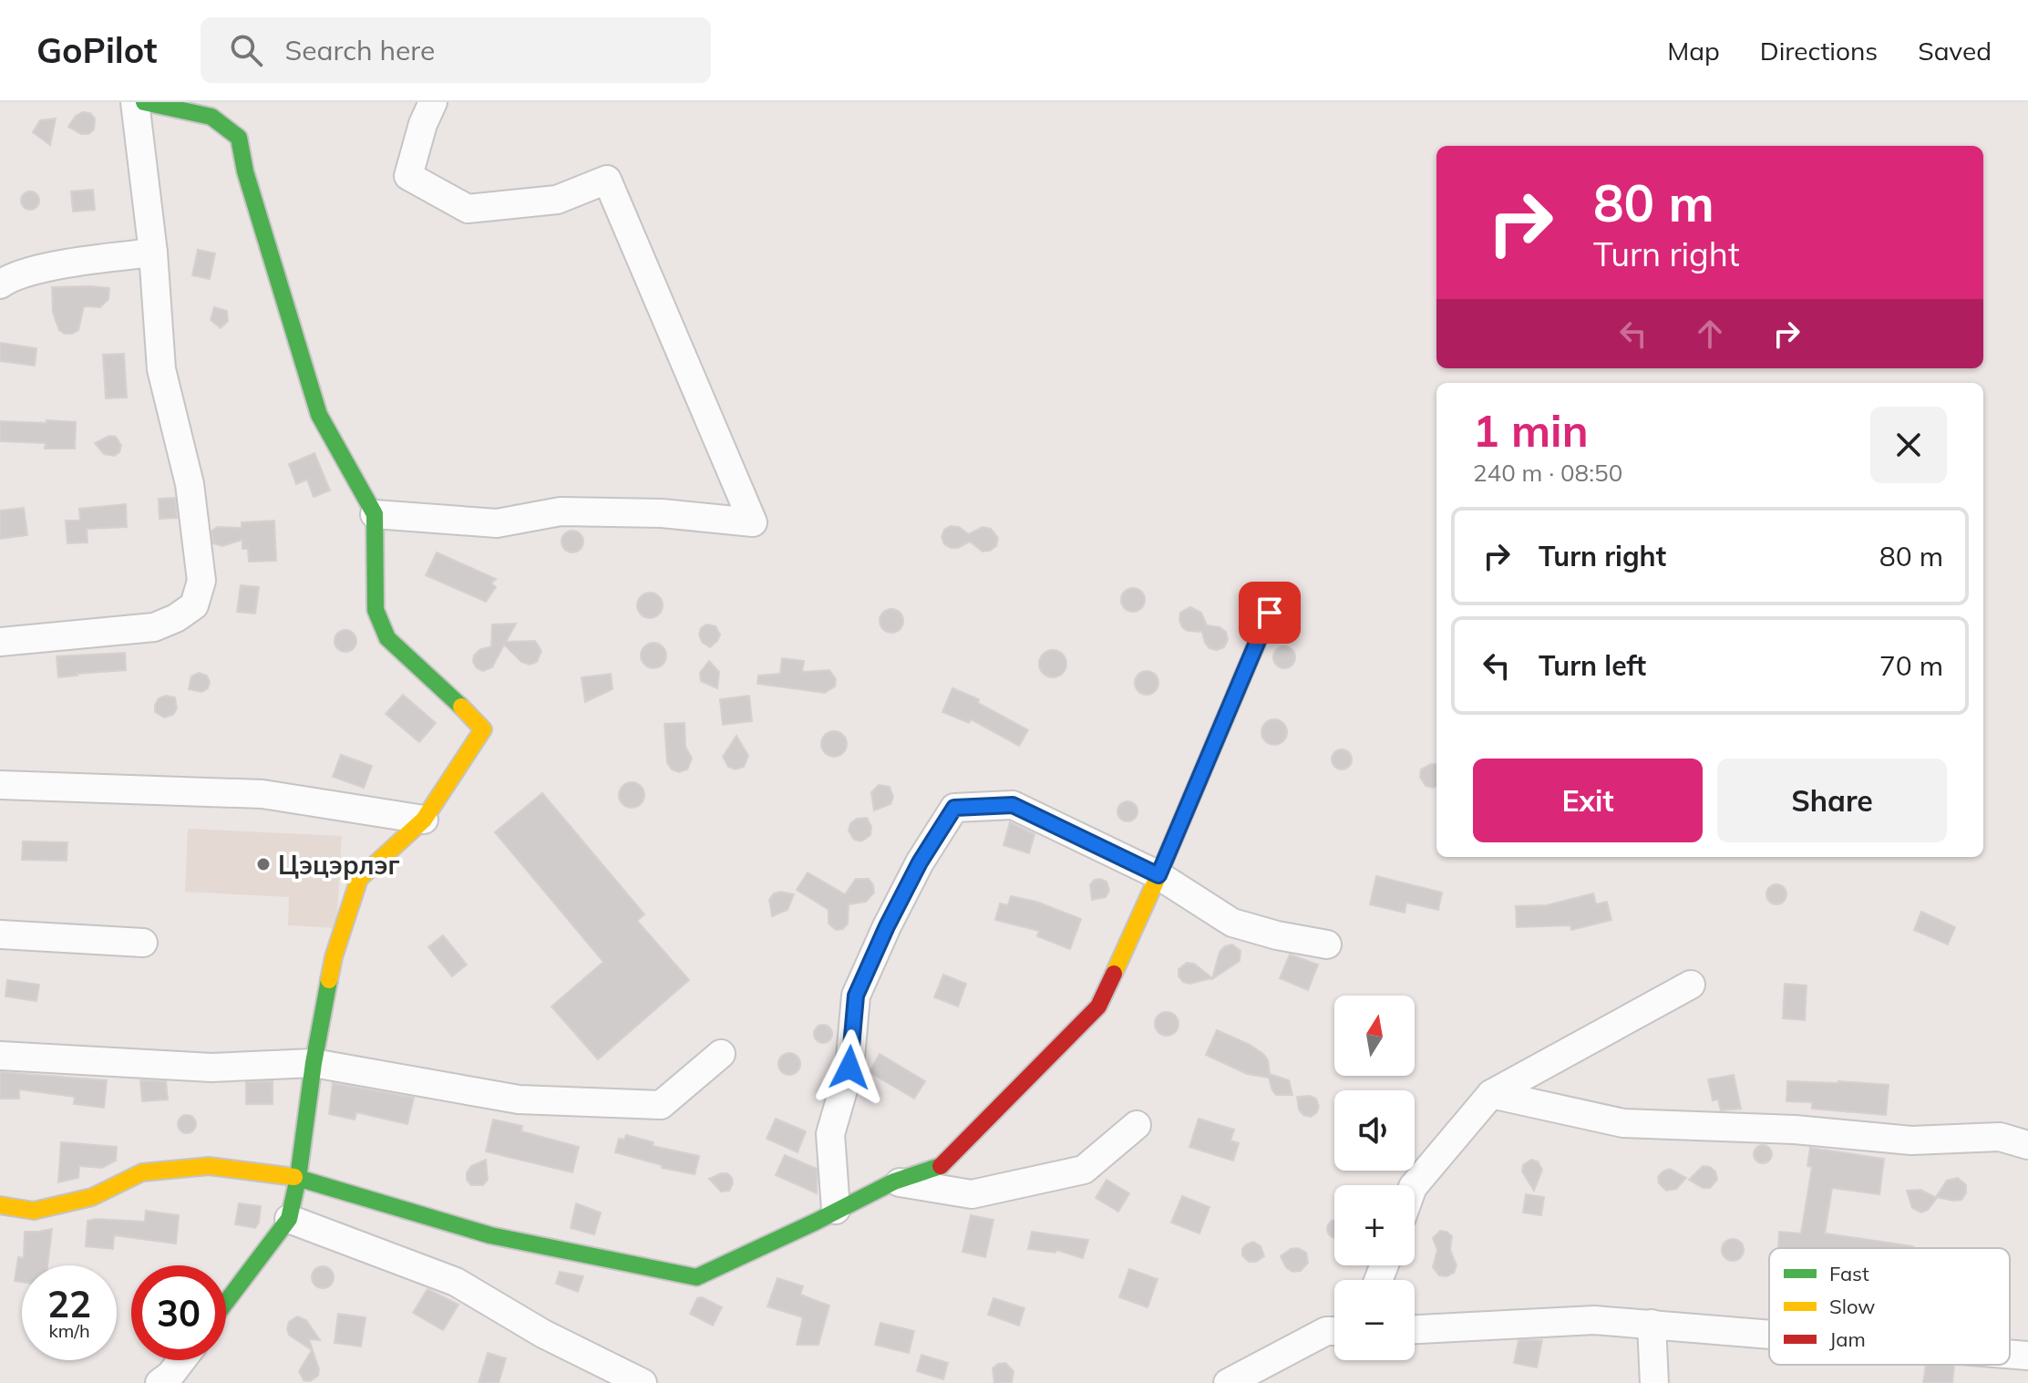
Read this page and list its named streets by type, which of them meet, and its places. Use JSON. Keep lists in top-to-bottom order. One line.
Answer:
{"places":["Цэцэрлэг"],"legend":["Fast","Slow","Jam"],"north":"top","page":{"header":"GoPilot","search":"Search here","nav":["Map","Directions","Saved"],"turn":["80 m","Turn right"],"heading":["1 min","240 m · 08:50"],"list":[{"name":"Turn right","value":"80 m"},{"name":"Turn left","value":"70 m"}],"buttons":["Exit","Share"],"map_buttons":["+","−"],"speed":"22 km/h","limit":"30"}}
